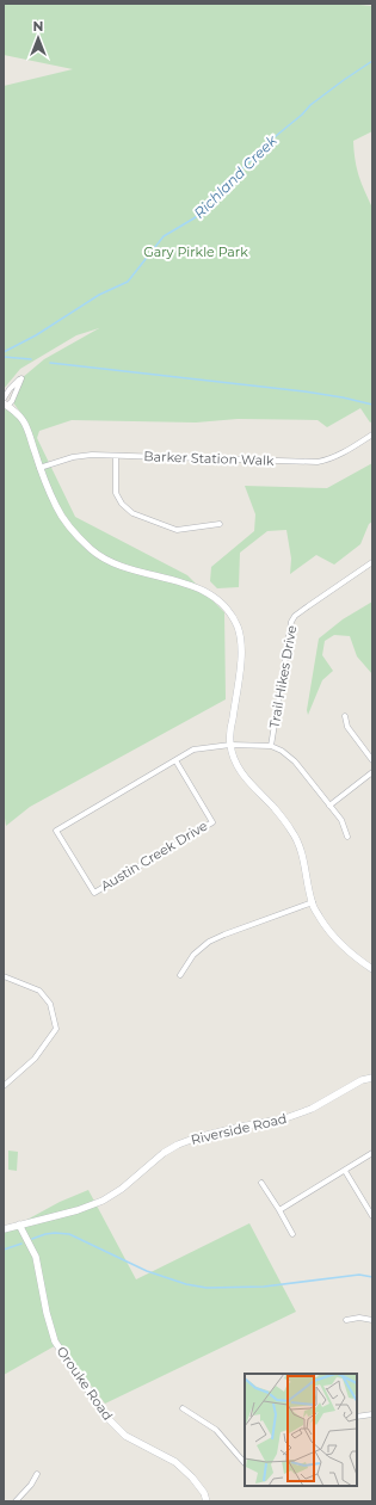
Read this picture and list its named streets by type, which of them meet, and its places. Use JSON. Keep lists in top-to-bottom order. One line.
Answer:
{"streets":{"street":["Barker Station Walk","Trail Hikes Drive","Austin Creek Drive","Riverside Road","Orouke Road"]},"crossings":[["Trail Hikes Drive","Austin Creek Drive"],["Riverside Road","Orouke Road"]],"water":["Richland Creek"],"parks":["Gary Pirkle Park"],"north":"top"}
